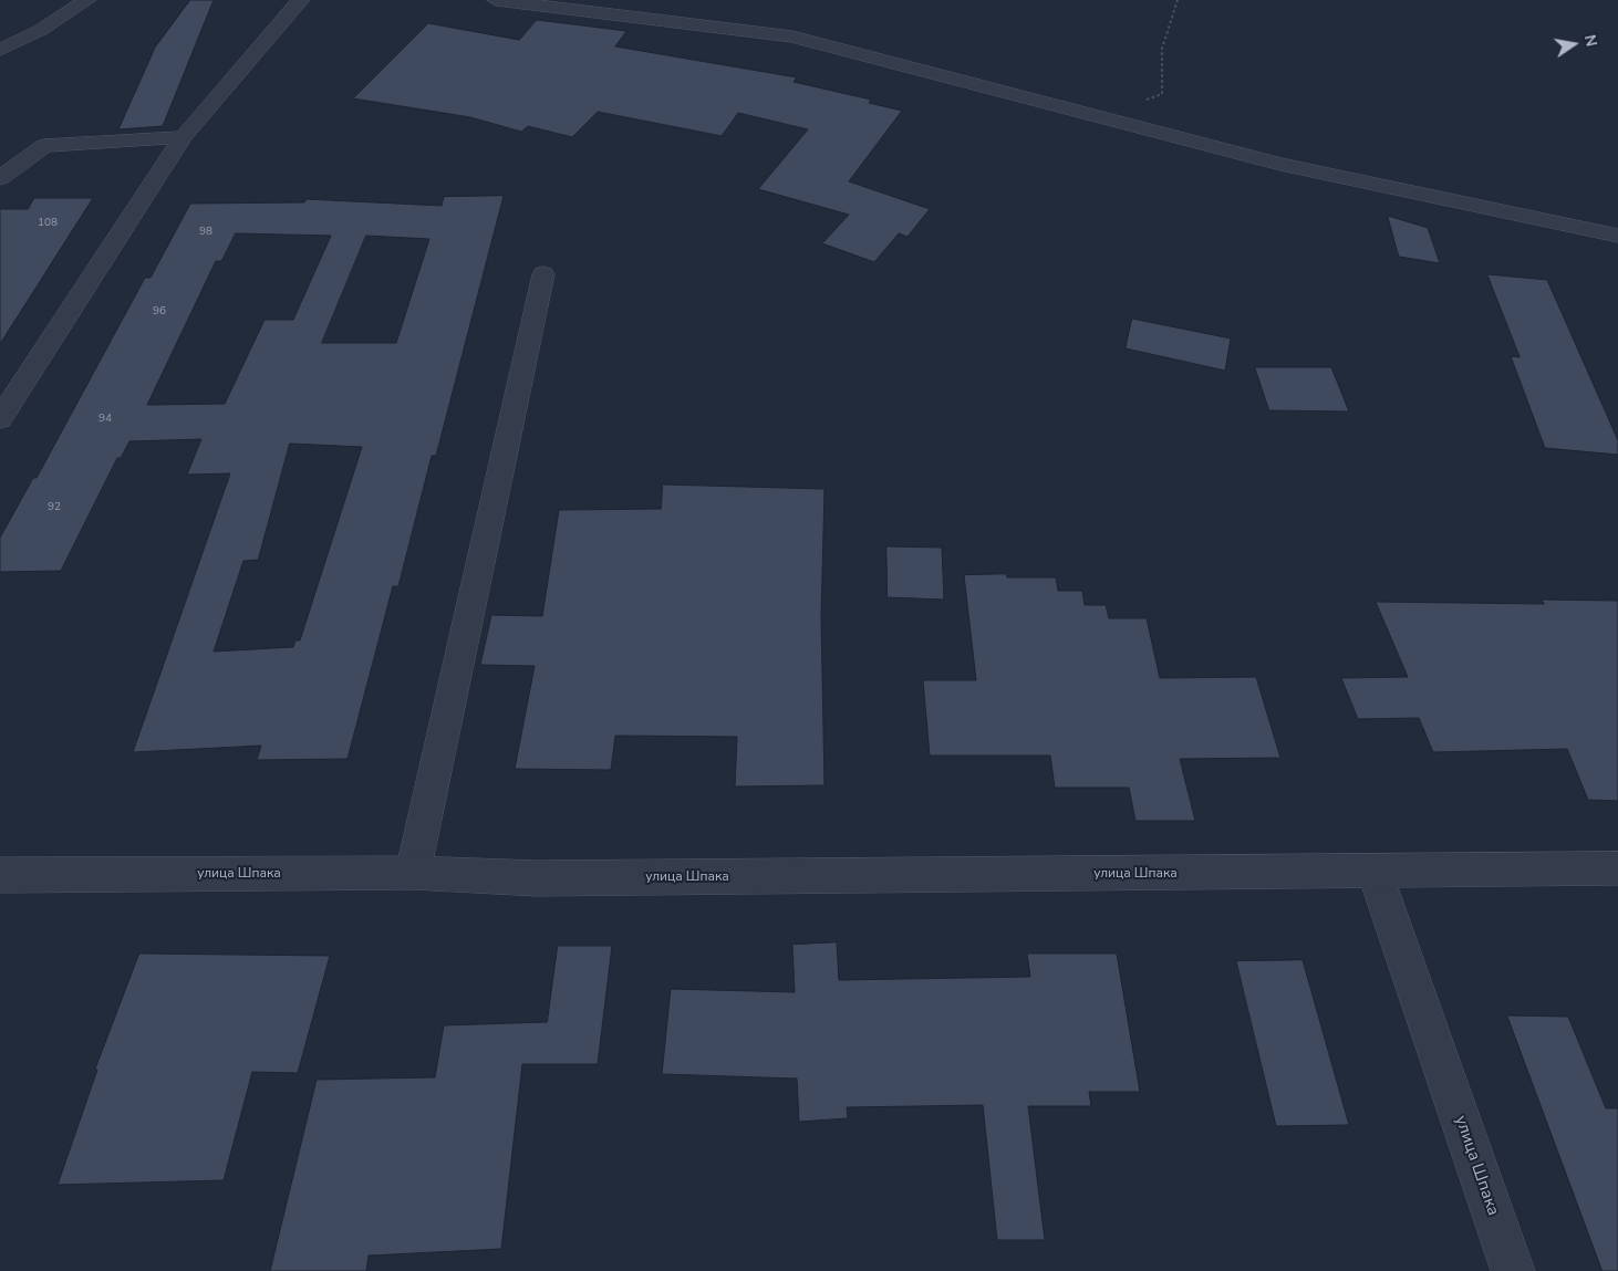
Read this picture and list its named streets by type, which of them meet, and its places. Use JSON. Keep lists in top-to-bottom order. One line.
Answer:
{"streets":{"street":["улица Шпака"]},"house_numbers":["108","98","96","94","92"],"north":"right"}
